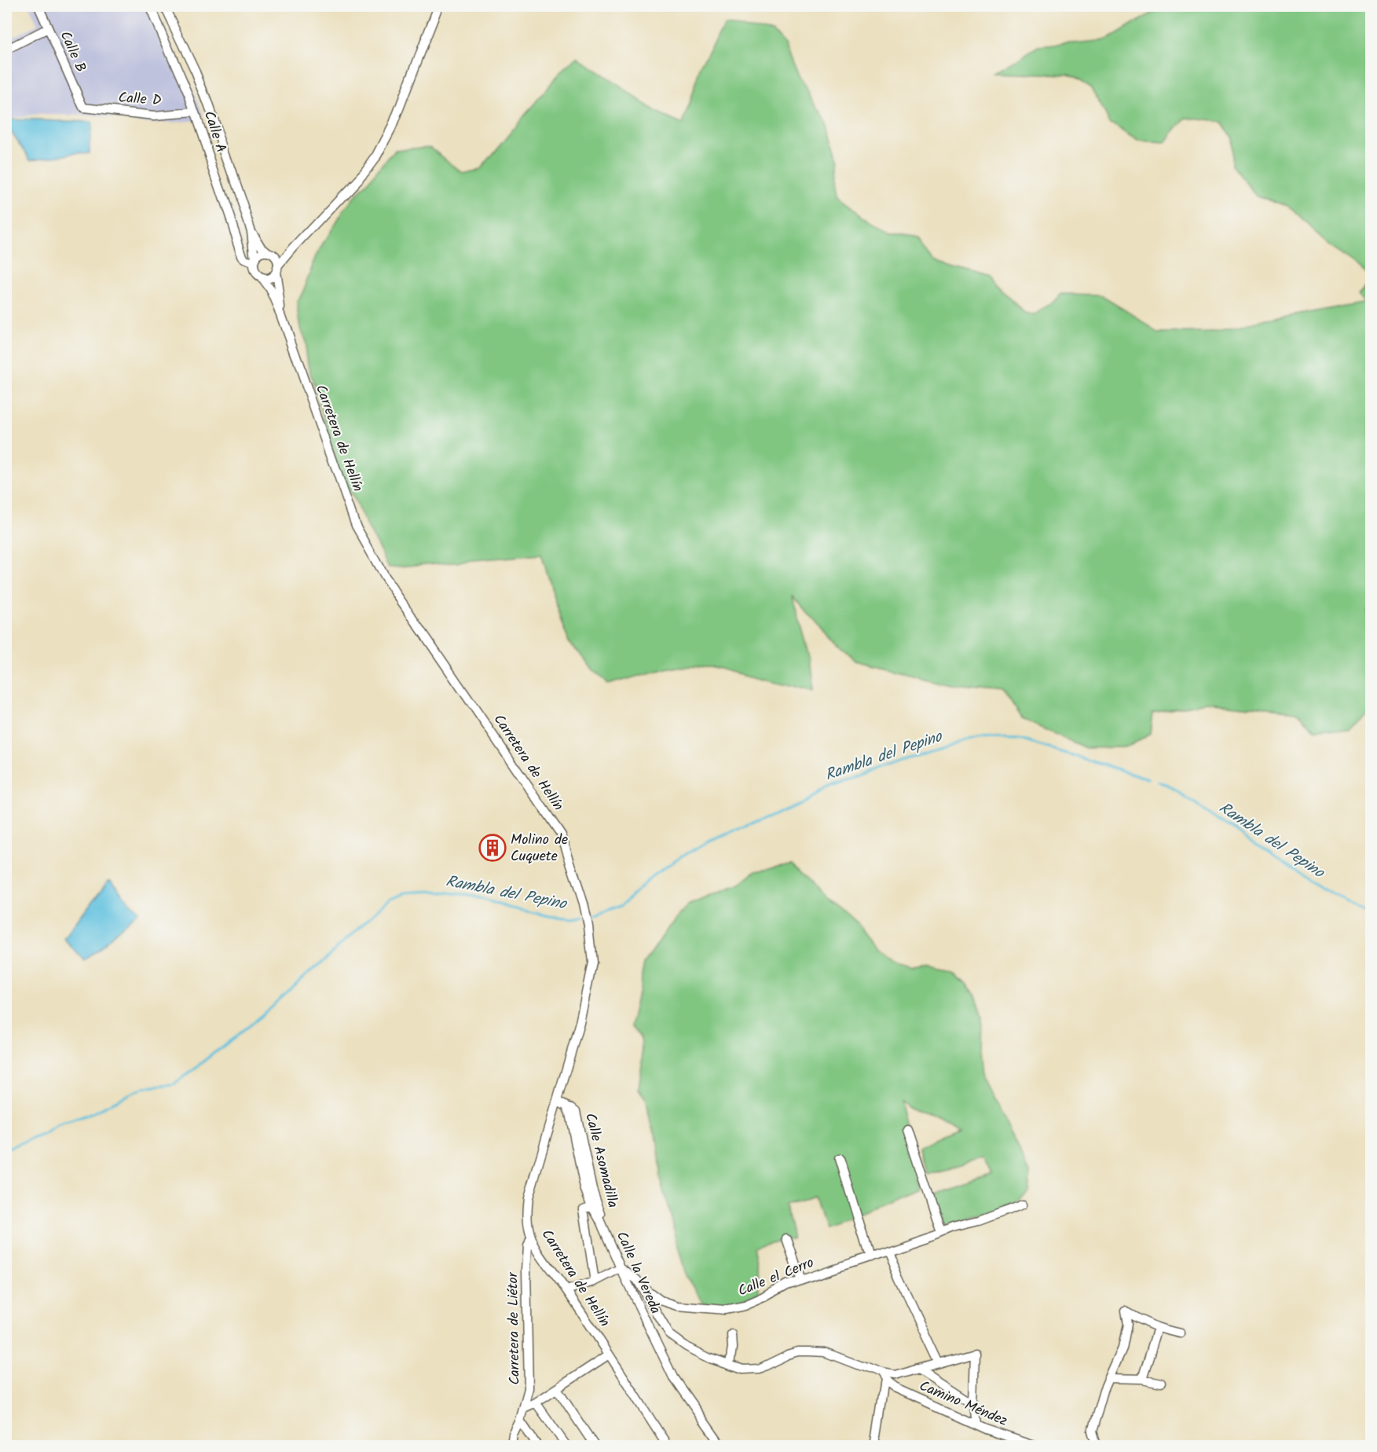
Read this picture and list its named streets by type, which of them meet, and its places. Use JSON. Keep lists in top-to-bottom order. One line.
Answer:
{"streets":{"street":["Calle B","Calle D","Calle A","Carretera de Hellín","Calle Asomadilla","Calle la Vereda","Calle el Cerro","Carretera de Liétor","Camino Méndez"]},"crossings":[["Calle B","Calle D"],["Calle D","Calle A"],["Calle A","Carretera de Hellín"],["Carretera de Hellín","Carretera de Liétor"],["Calle Asomadilla","Calle la Vereda"],["Calle la Vereda","Calle el Cerro"]],"water":["Rambla del Pepino"],"places":{"building":["Molino de Cuquete"]}}
